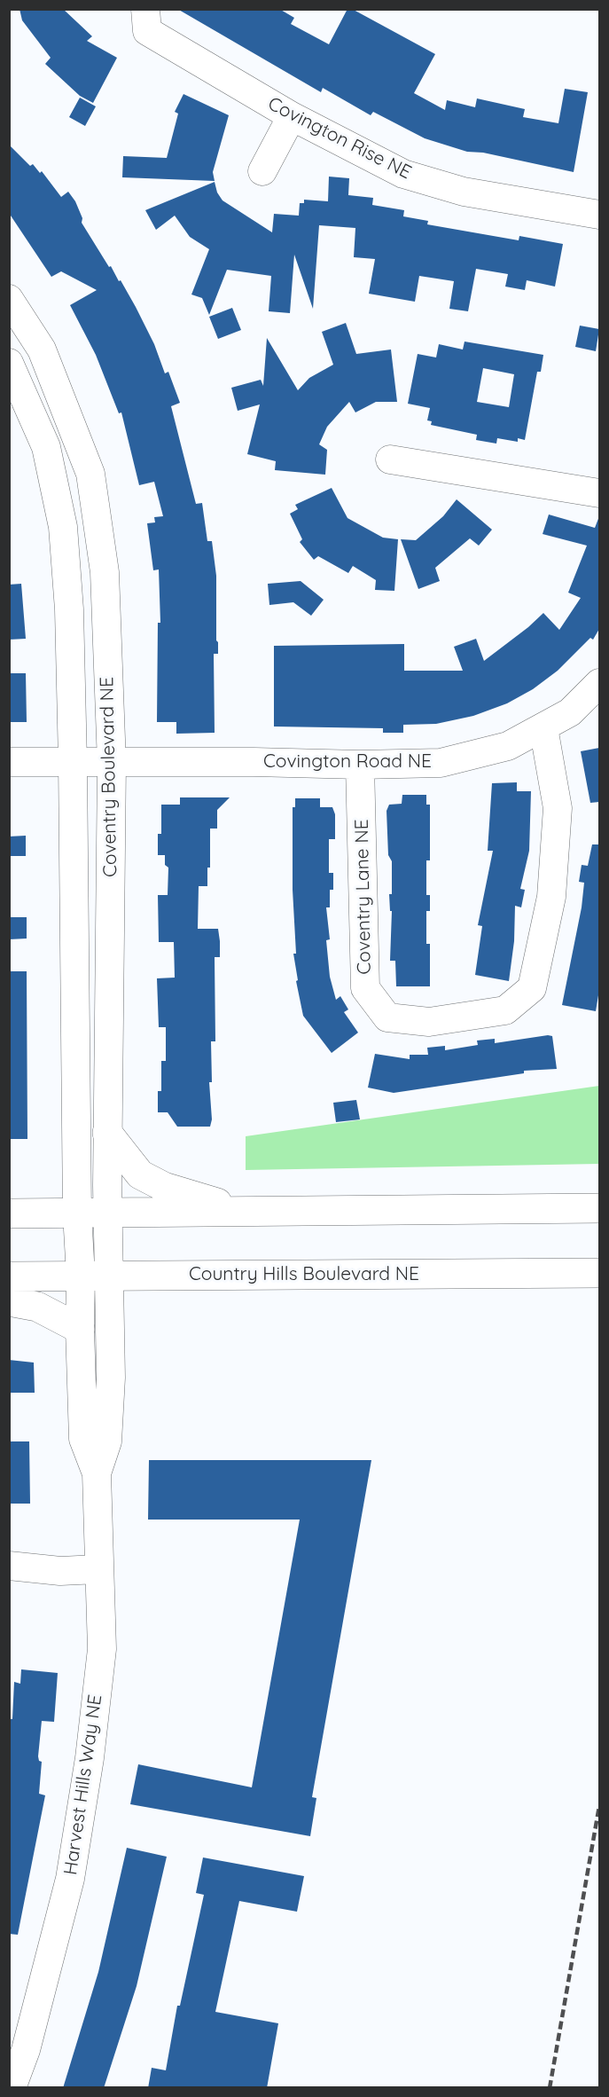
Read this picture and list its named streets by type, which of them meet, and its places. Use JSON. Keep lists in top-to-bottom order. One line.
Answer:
{"streets":{"main road":["Country Hills Boulevard NE"],"street":["Covington Rise NE","Covington Road NE","Coventry Boulevard NE","Coventry Lane NE","Harvest Hills Way NE"]},"crossings":[["Covington Road NE","Coventry Boulevard NE"],["Covington Road NE","Coventry Lane NE"],["Coventry Boulevard NE","Country Hills Boulevard NE"],["Coventry Boulevard NE","Harvest Hills Way NE"],["Country Hills Boulevard NE","Harvest Hills Way NE"]]}
